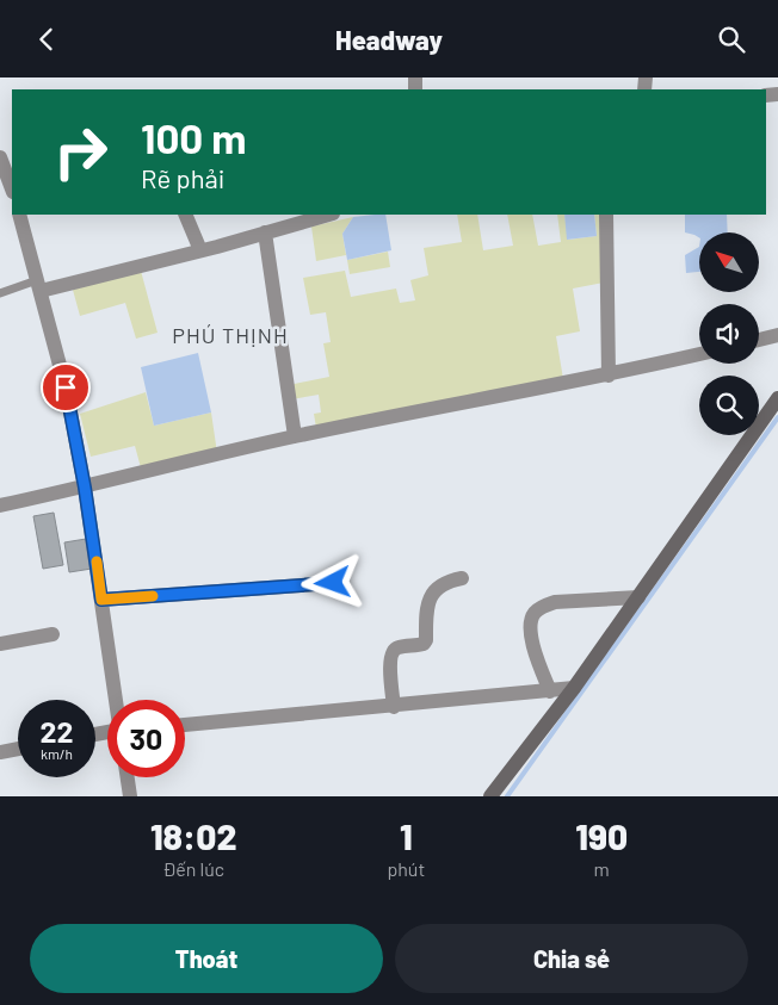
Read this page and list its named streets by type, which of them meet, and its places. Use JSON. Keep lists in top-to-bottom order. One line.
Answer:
{"districts":["PHÚ THỊNH"],"north":"top left","page":{"header":"Headway","turn":["100 m","Rẽ phải"],"speed":"22 km/h","limit":"30","eta":["18:02","Đến lúc","1","phút","190","m"],"buttons":["Thoát","Chia sẻ"]}}
